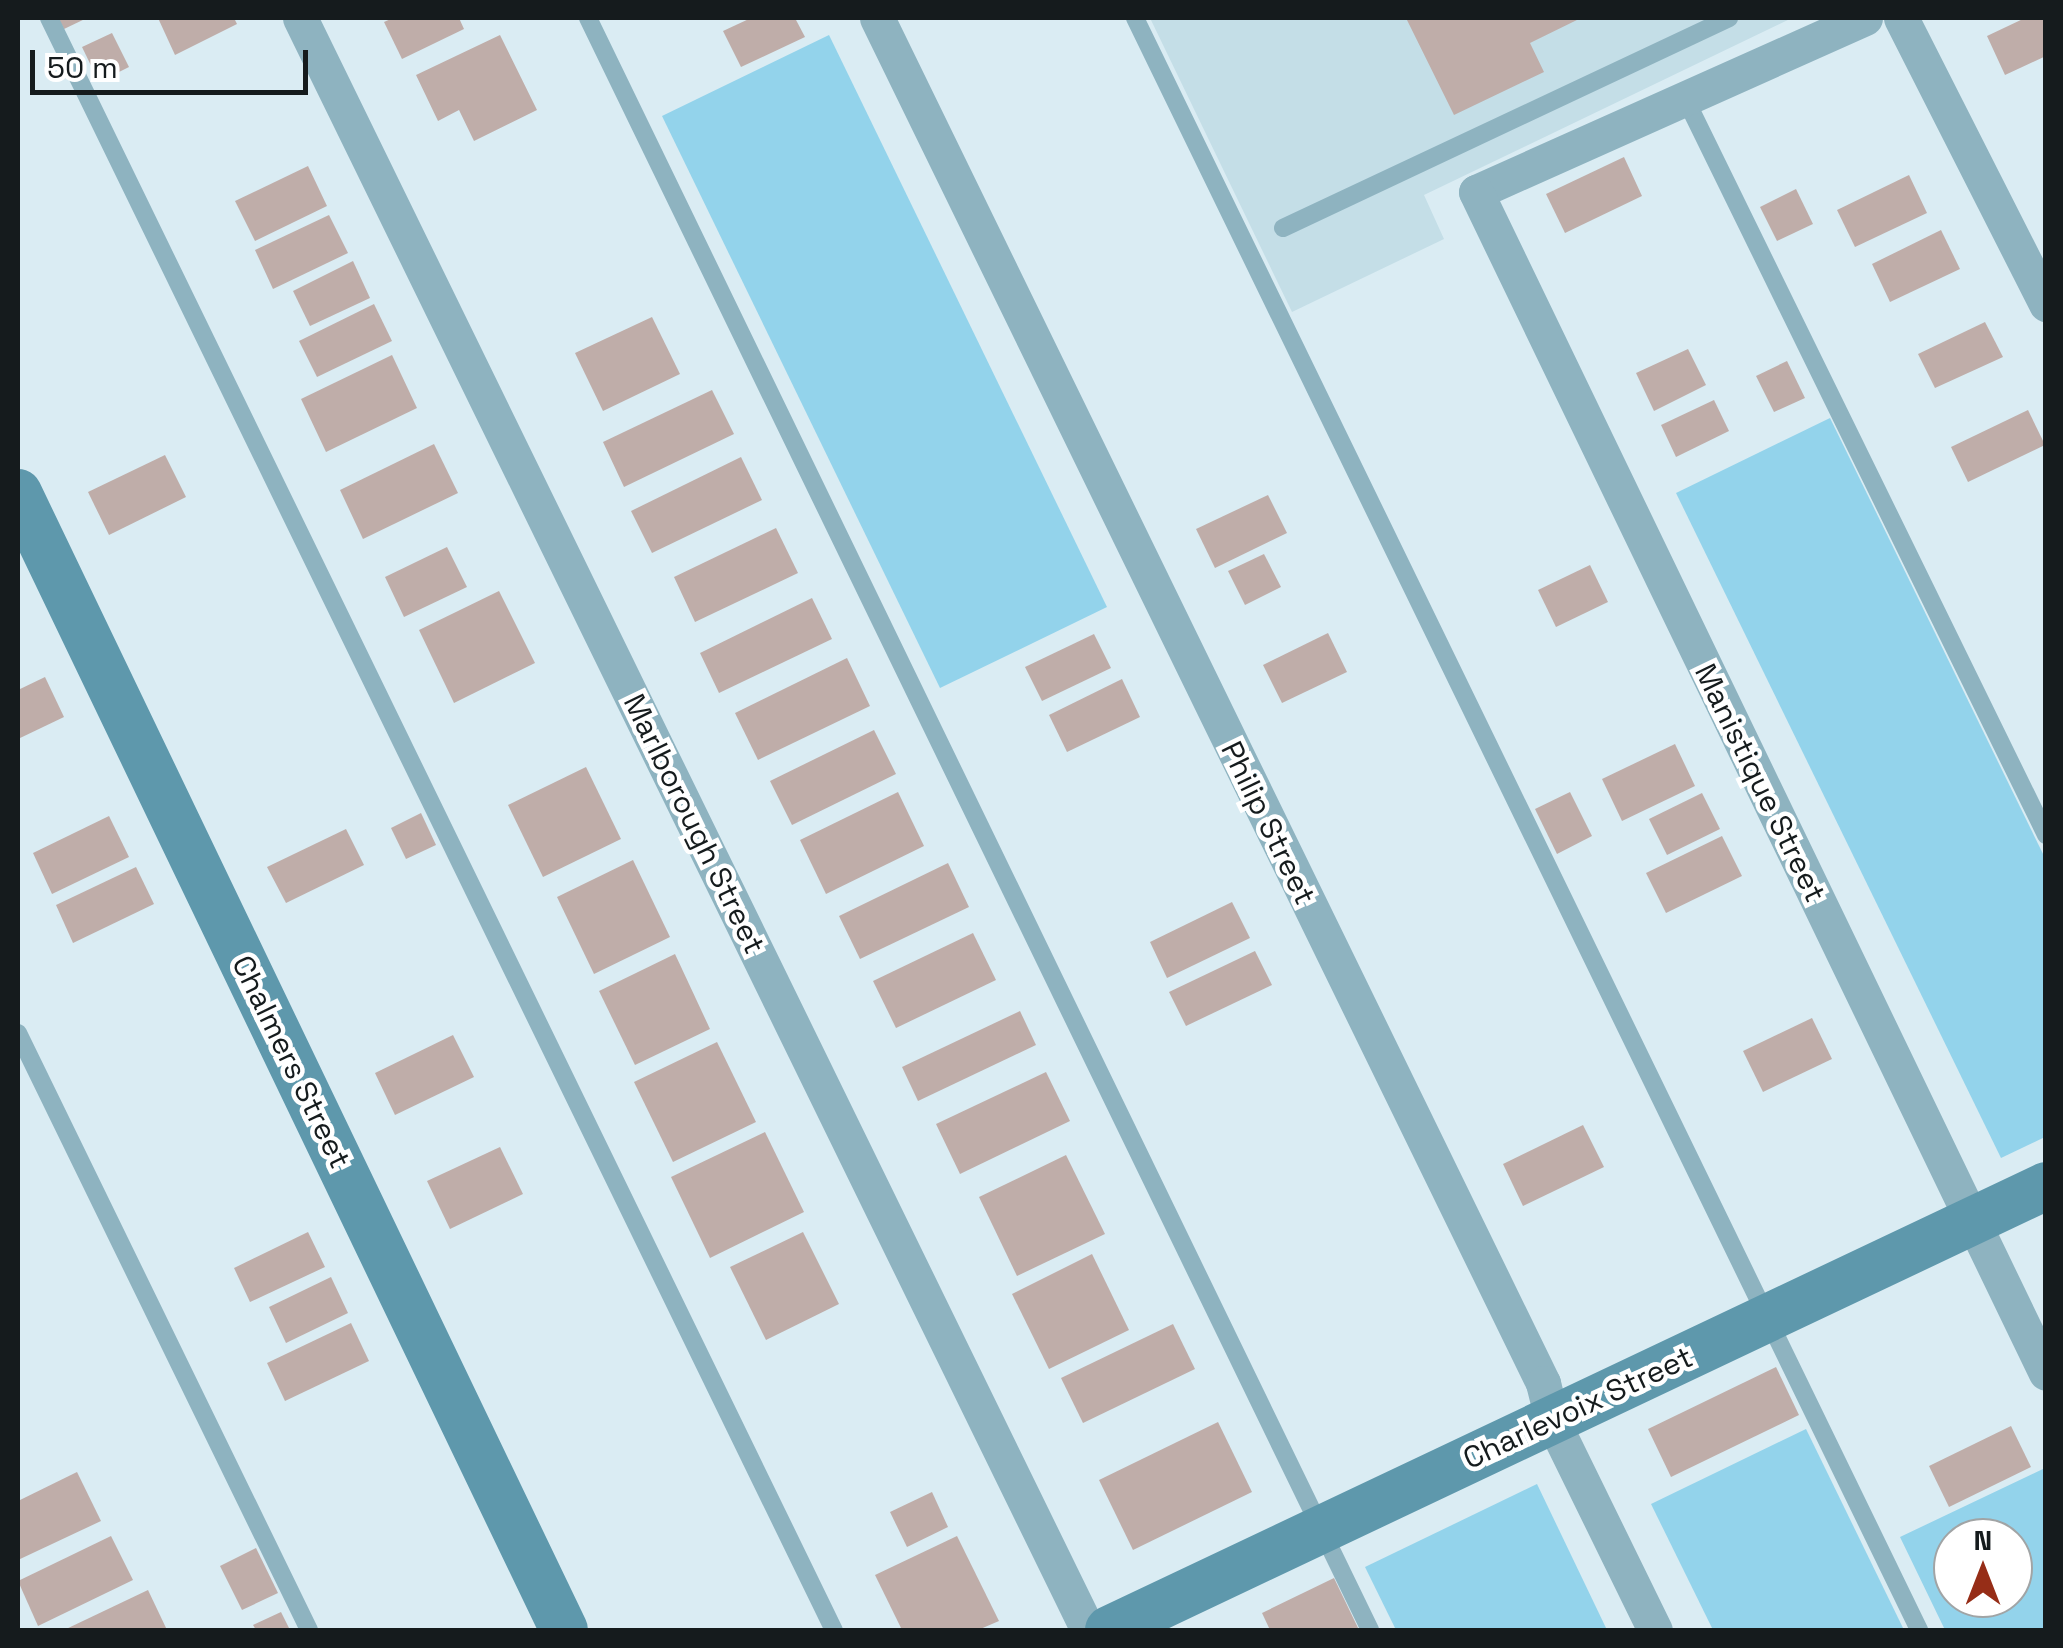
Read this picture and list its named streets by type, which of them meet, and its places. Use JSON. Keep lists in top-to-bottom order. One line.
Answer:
{"streets":{"street":["Manistique Street","Philip Street","Marlborough Street","Chalmers Street","Charlevoix Street"]},"crossings":[["Manistique Street","Charlevoix Street"],["Philip Street","Charlevoix Street"]],"scale_bar":"50 m","north":"top"}
